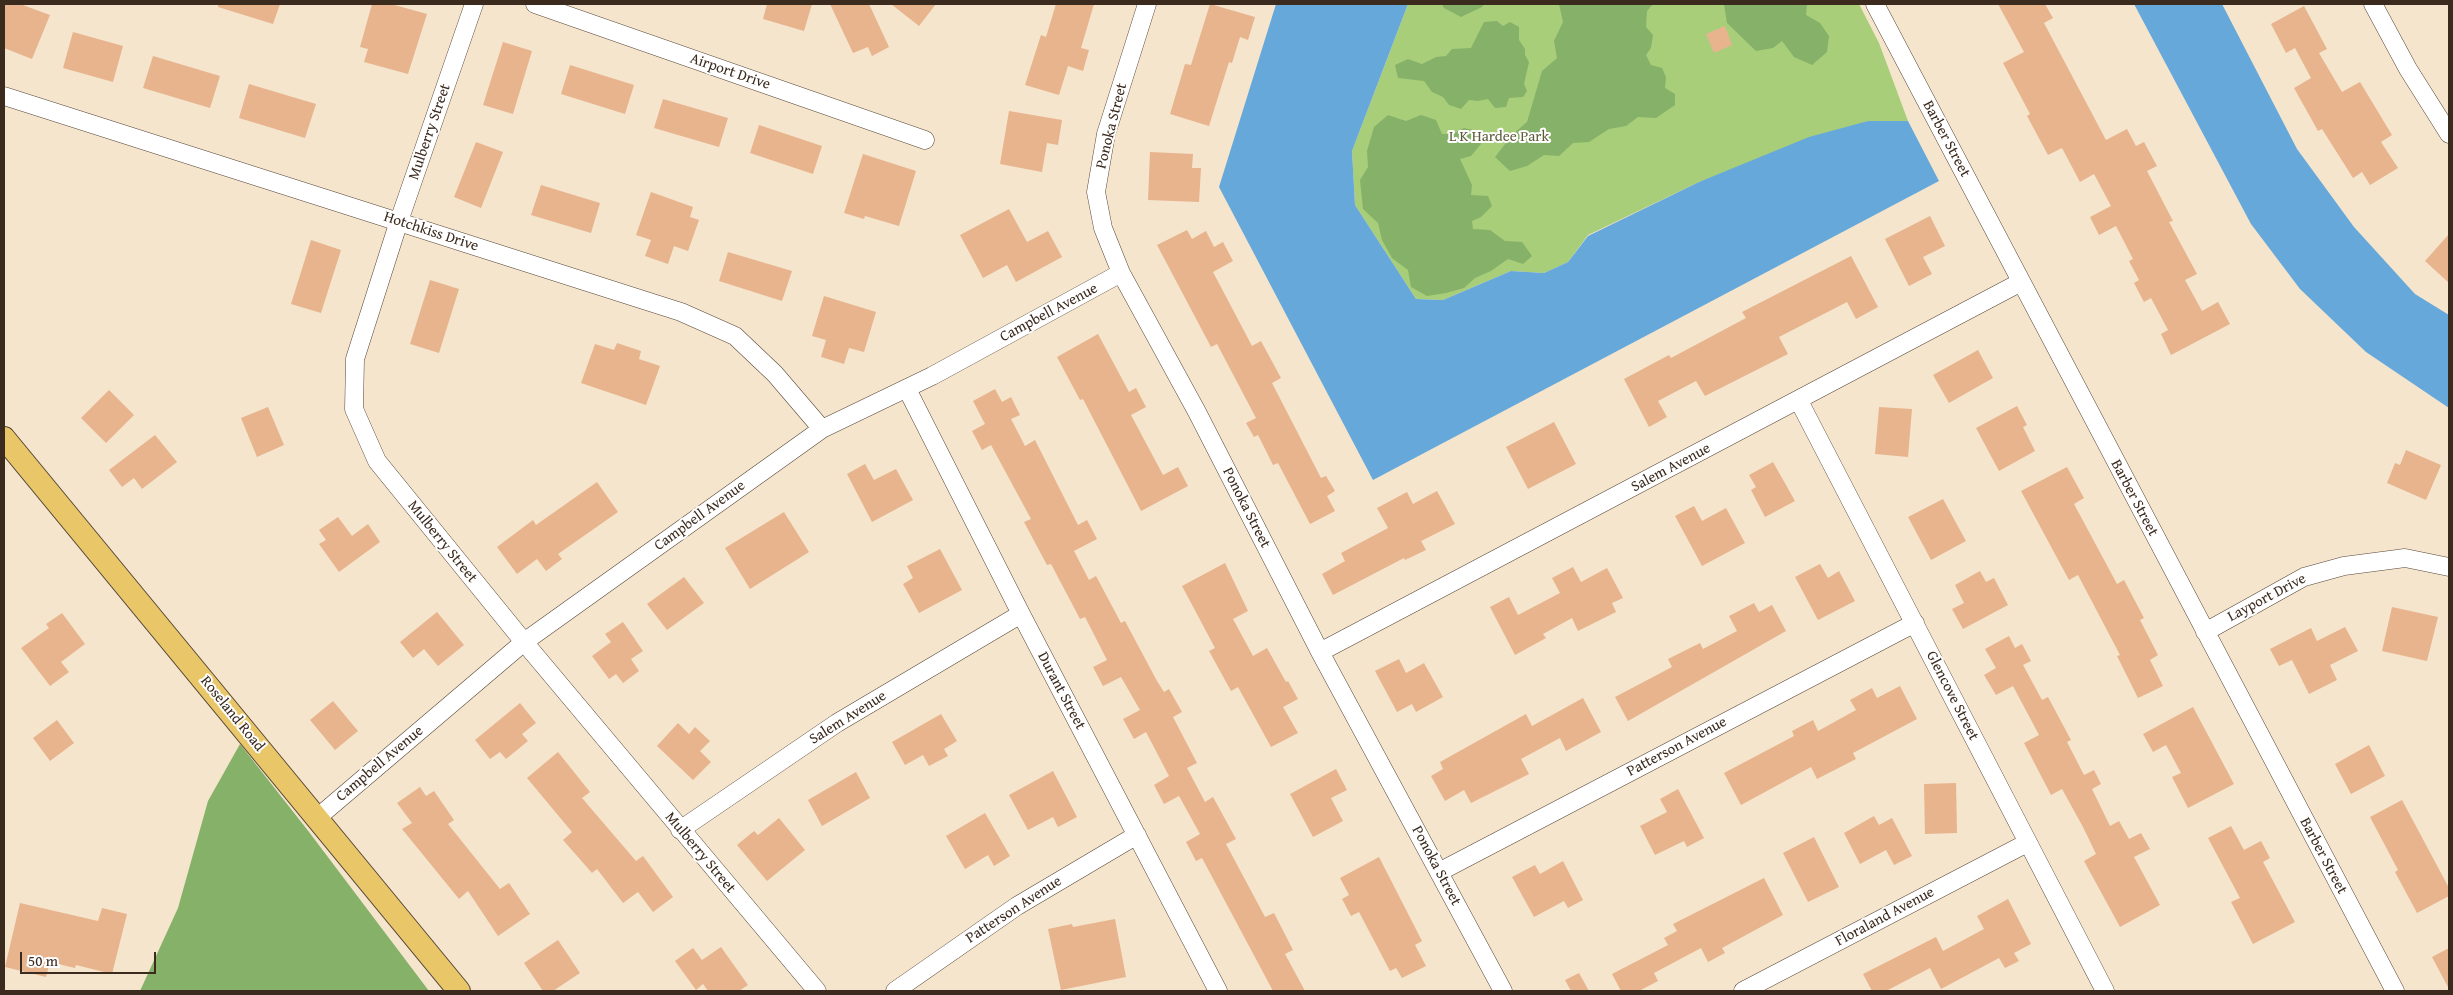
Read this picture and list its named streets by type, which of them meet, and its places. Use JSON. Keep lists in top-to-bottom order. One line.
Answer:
{"streets":{"main road":["Roseland Road"],"street":["Airport Drive","Ponoka Street","Mulberry Street","Barber Street","Hotchkiss Drive","Campbell Avenue","Salem Avenue","Layport Drive","Durant Street","Glencove Street","Patterson Avenue","Floraland Avenue"]},"crossings":[["Ponoka Street","Campbell Avenue"],["Ponoka Street","Salem Avenue"],["Ponoka Street","Patterson Avenue"],["Mulberry Street","Hotchkiss Drive"],["Mulberry Street","Campbell Avenue"],["Mulberry Street","Salem Avenue"],["Barber Street","Salem Avenue"],["Barber Street","Layport Drive"],["Hotchkiss Drive","Campbell Avenue"],["Campbell Avenue","Durant Street"],["Campbell Avenue","Roseland Road"],["Salem Avenue","Durant Street"],["Salem Avenue","Glencove Street"],["Durant Street","Patterson Avenue"],["Glencove Street","Patterson Avenue"],["Glencove Street","Floraland Avenue"]],"parks":["L K Hardee Park"],"scale_bar":"50 m"}
